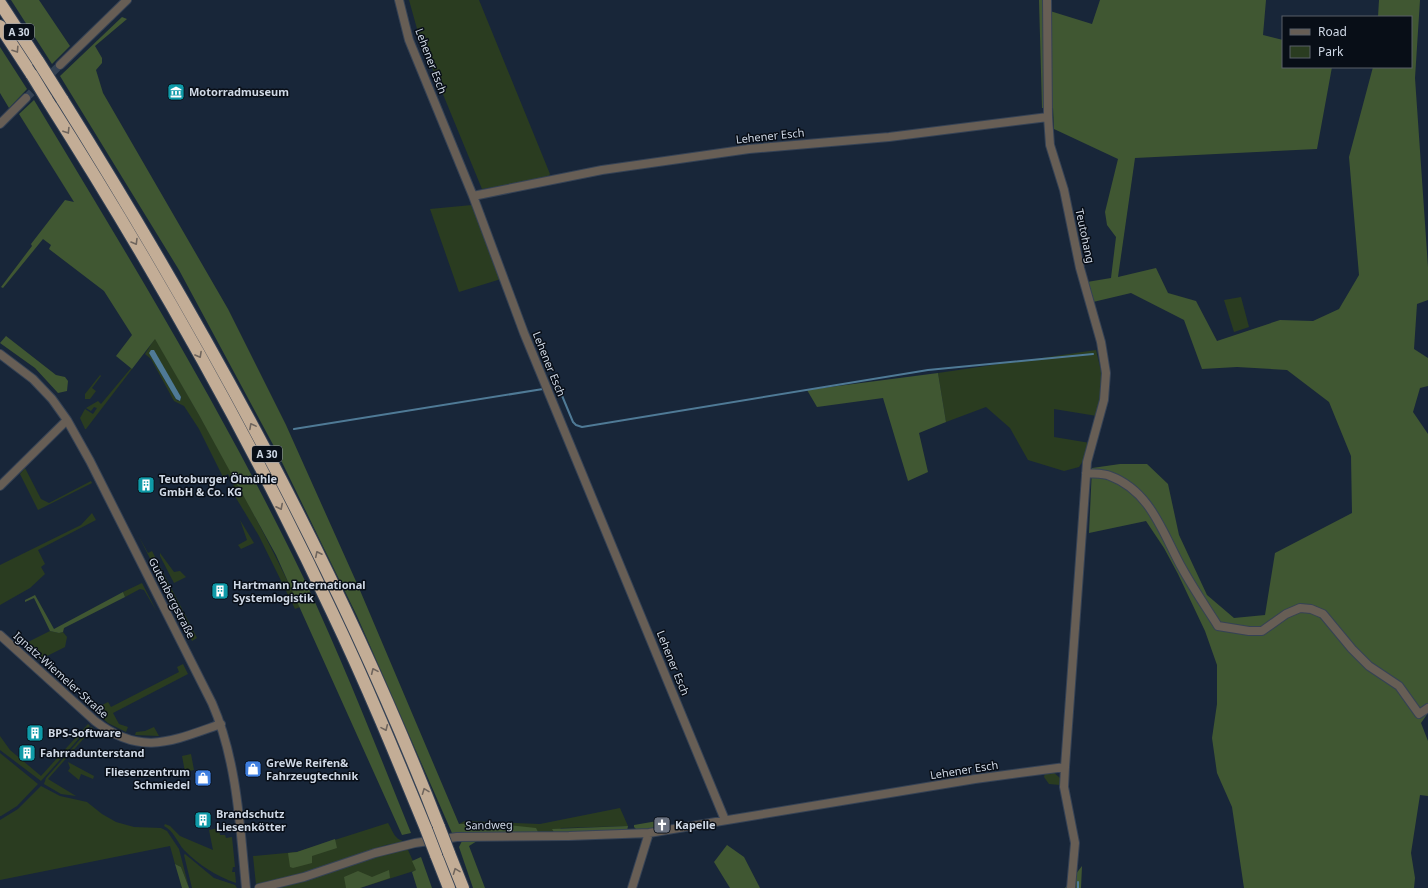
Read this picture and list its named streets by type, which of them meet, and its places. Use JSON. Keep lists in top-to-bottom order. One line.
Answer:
{"streets":{"highway":["A 30"],"street":["Lehener Esch","Teutohang","Gutenbergstraße","Ignatz-Wiemeler-Straße","Sandweg"]},"crossings":[["Lehener Esch","Teutohang"],["Lehener Esch","Sandweg"],["Gutenbergstraße","Ignatz-Wiemeler-Straße"]],"places":{"museum":["Motorradmuseum"],"building":["Teutoburger Ölmühle GmbH & Co. KG","Hartmann International Systemlogistik","BPS-Software","Fahrradunterstand","Brandschutz Liesenkötter"],"shop":["GreWe Reifen& Fahrzeugtechnik","Fliesenzentrum Schmiedel"],"church":["Kapelle"]},"legend":["Road","Park"]}
